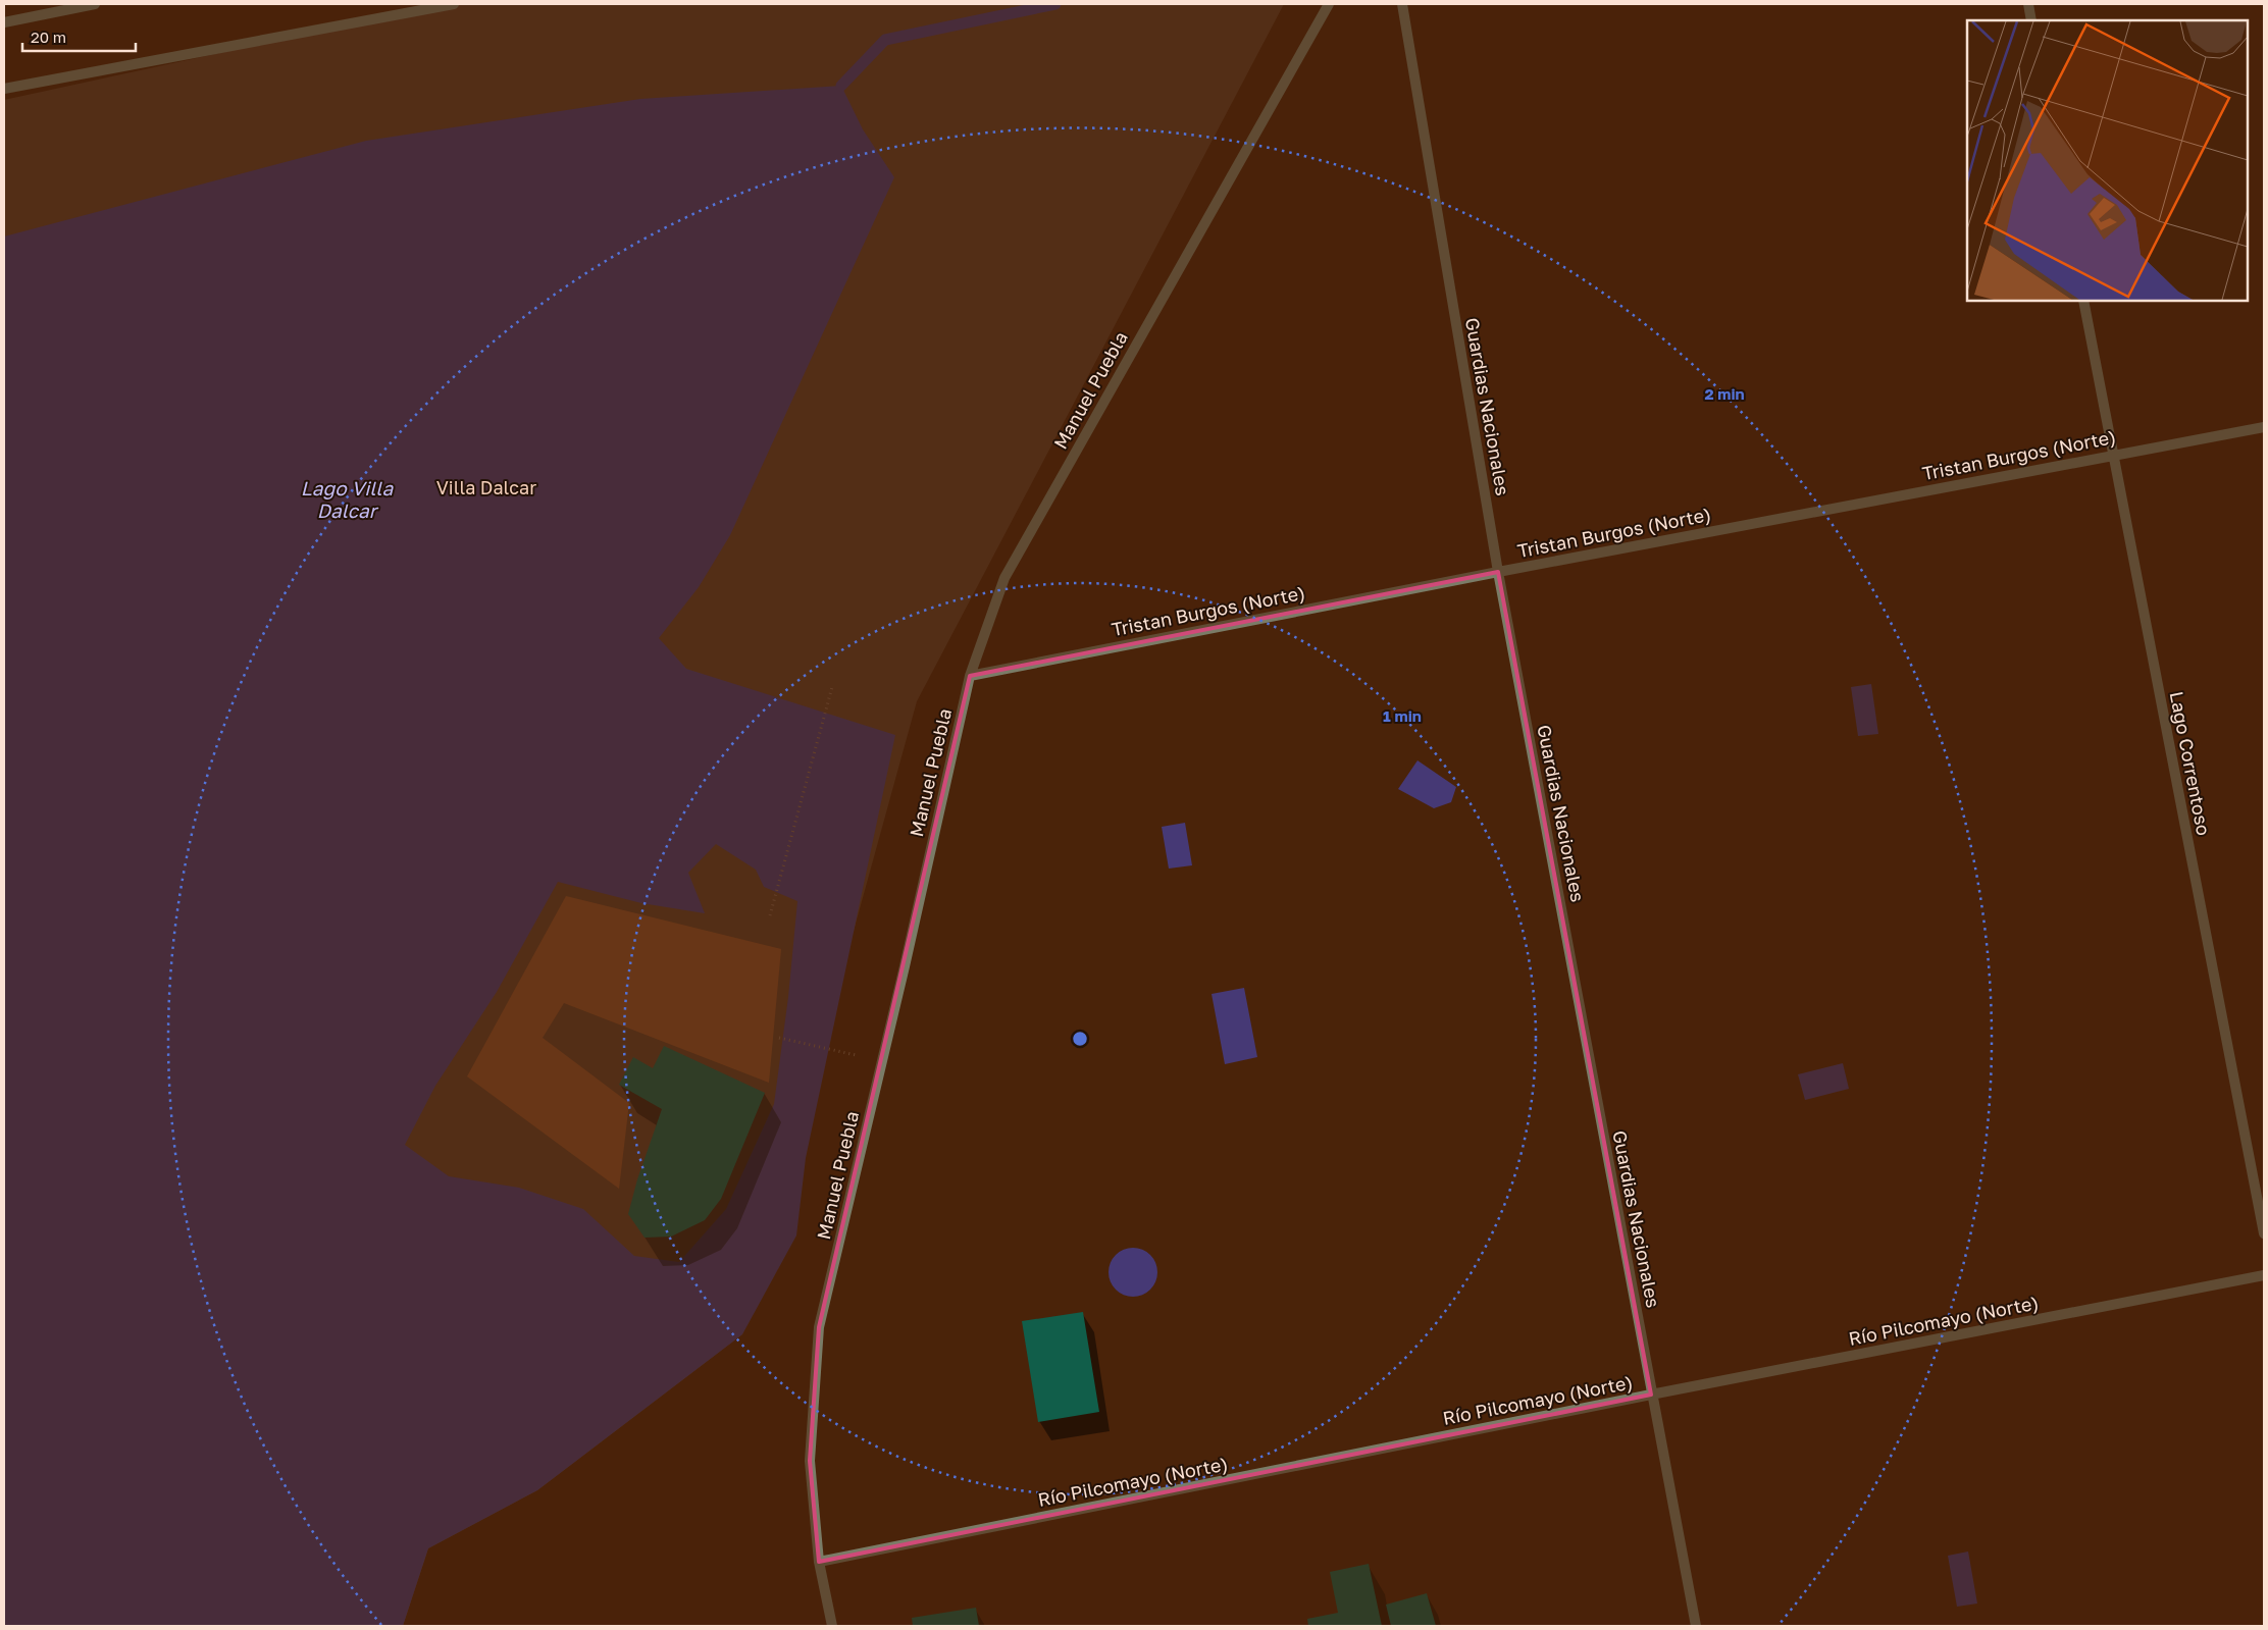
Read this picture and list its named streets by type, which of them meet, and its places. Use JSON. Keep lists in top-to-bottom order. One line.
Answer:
{"streets":{"street":["Manuel Puebla","Guardias Nacionales","Tristan Burgos (Norte)","Lago Correntoso","Río Pilcomayo (Norte)"]},"crossings":[["Manuel Puebla","Tristan Burgos (Norte)"],["Manuel Puebla","Río Pilcomayo (Norte)"],["Guardias Nacionales","Tristan Burgos (Norte)"],["Guardias Nacionales","Río Pilcomayo (Norte)"],["Tristan Burgos (Norte)","Lago Correntoso"]],"water":["Lago Villa Dalcar"],"parks":["Villa Dalcar"],"scale_bar":"20 m","rings":["2 min","1 min"]}
